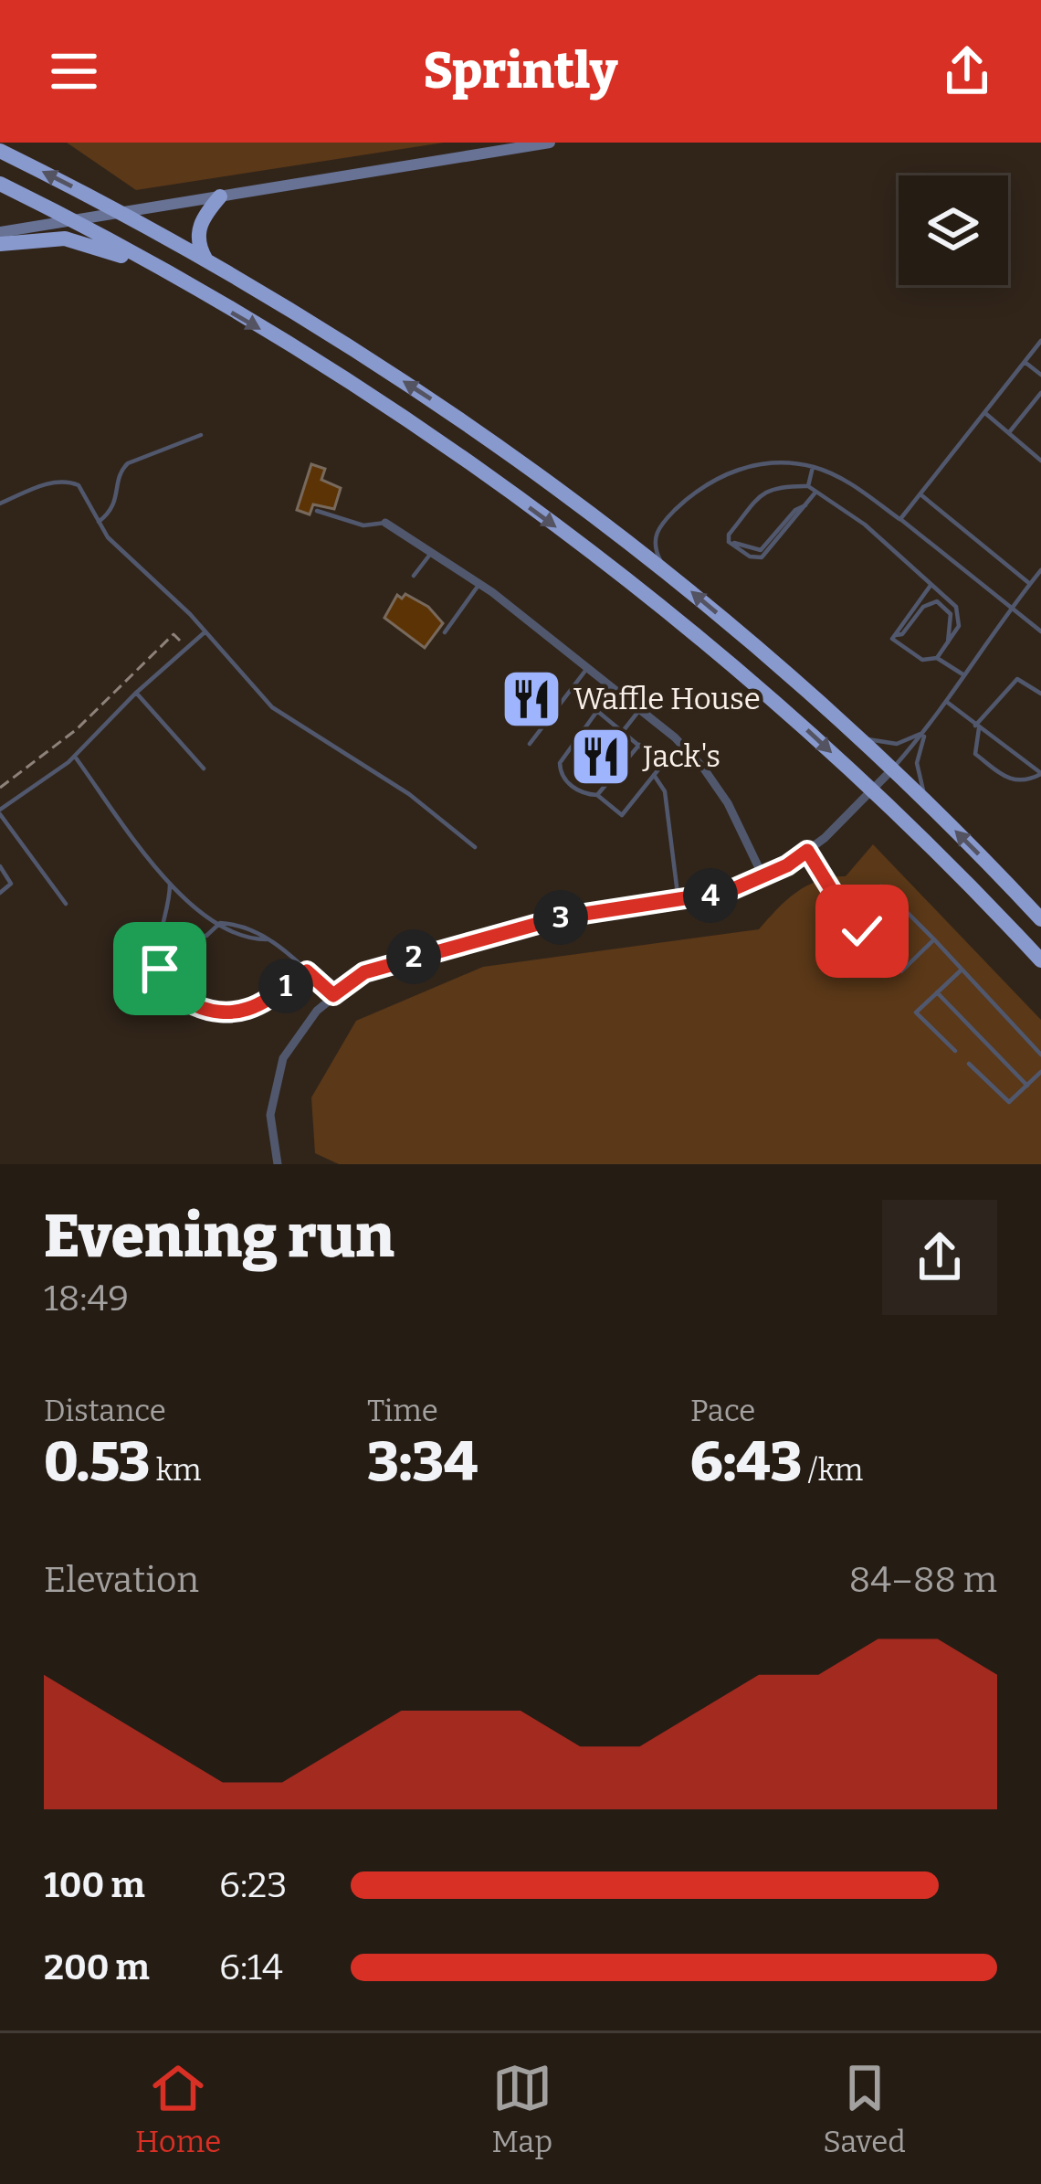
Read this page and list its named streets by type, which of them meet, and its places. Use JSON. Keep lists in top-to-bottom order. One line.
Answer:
{"places":{"restaurant":["Waffle House","Jack's"]},"page":{"header":"Sprintly","pins":["4","3","2","1"],"heading":["Evening run","18:49"],"stats":[["Distance","0.53 km"],["Time","3:34"],["Pace","6:43 /km"]],"chart":["Elevation","84–88 m"],"list":[{"name":"100 m","note":"6:23"},{"name":"200 m","note":"6:14"}],"tabs":["Home","Map","Saved"]}}
